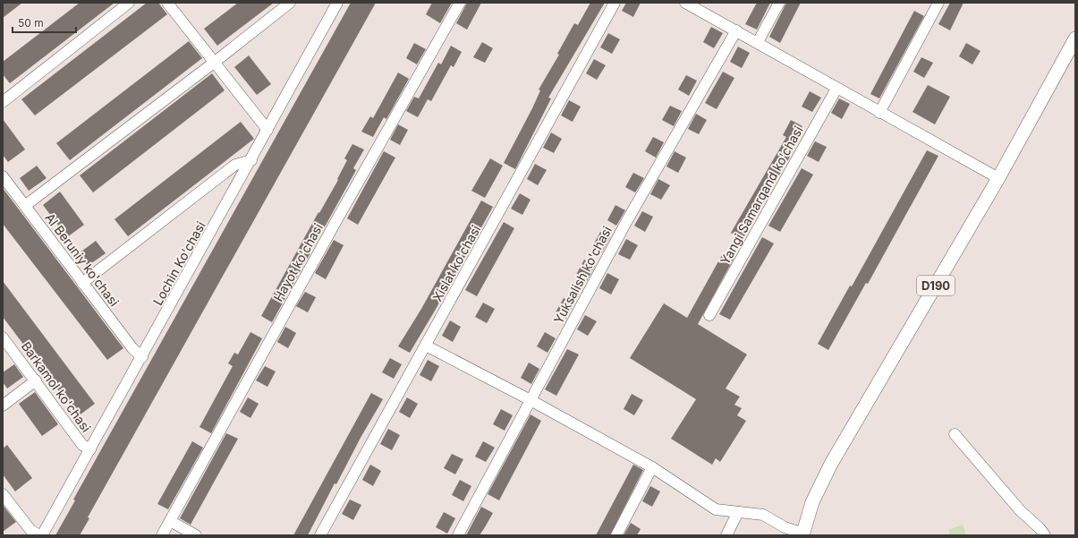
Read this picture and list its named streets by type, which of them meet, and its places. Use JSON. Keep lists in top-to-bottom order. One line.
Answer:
{"streets":{"main road":["D190"],"street":["Yangi Samarqand ko'chasi","Al Beruniy ko'chasi","Hayot ko'chasi","Lochin Ko'chasi","Xislat ko'chasi","Yuksalish ko'chasi","Barkamol ko'chasi"]},"crossings":[["Al Beruniy ko'chasi","Lochin Ko'chasi"],["Lochin Ko'chasi","Barkamol ko'chasi"]],"scale_bar":"50 m"}
